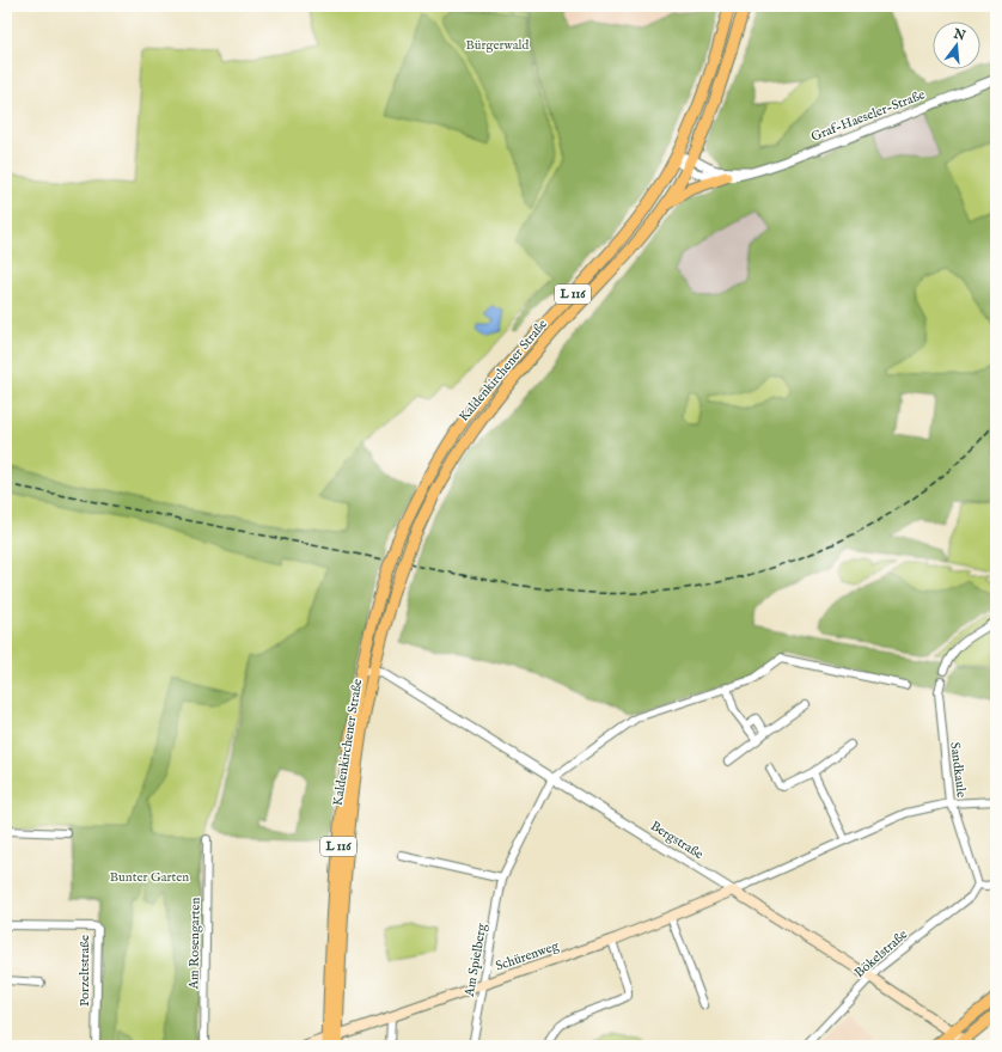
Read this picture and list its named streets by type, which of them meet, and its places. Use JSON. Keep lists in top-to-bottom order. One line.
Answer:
{"streets":{"main road":["L 116","Kaldenkirchener Straße","Bergstraße","Schürenweg"],"street":["Graf-Haeseler-Straße","Sandkaule","Am Rosengarten","Bökelstraße","Am Spielberg","Porzeltstraße"]},"crossings":[["Graf-Haeseler-Straße","Kaldenkirchener Straße"],["Kaldenkirchener Straße","Bergstraße"],["Kaldenkirchener Straße","Schürenweg"],["Sandkaule","Bökelstraße"],["Sandkaule","Schürenweg"],["Bergstraße","Bökelstraße"],["Bergstraße","Schürenweg"],["Bergstraße","Am Spielberg"],["Schürenweg","Am Spielberg"]],"parks":["Bürgerwald","Bunter Garten"],"north":"top"}
